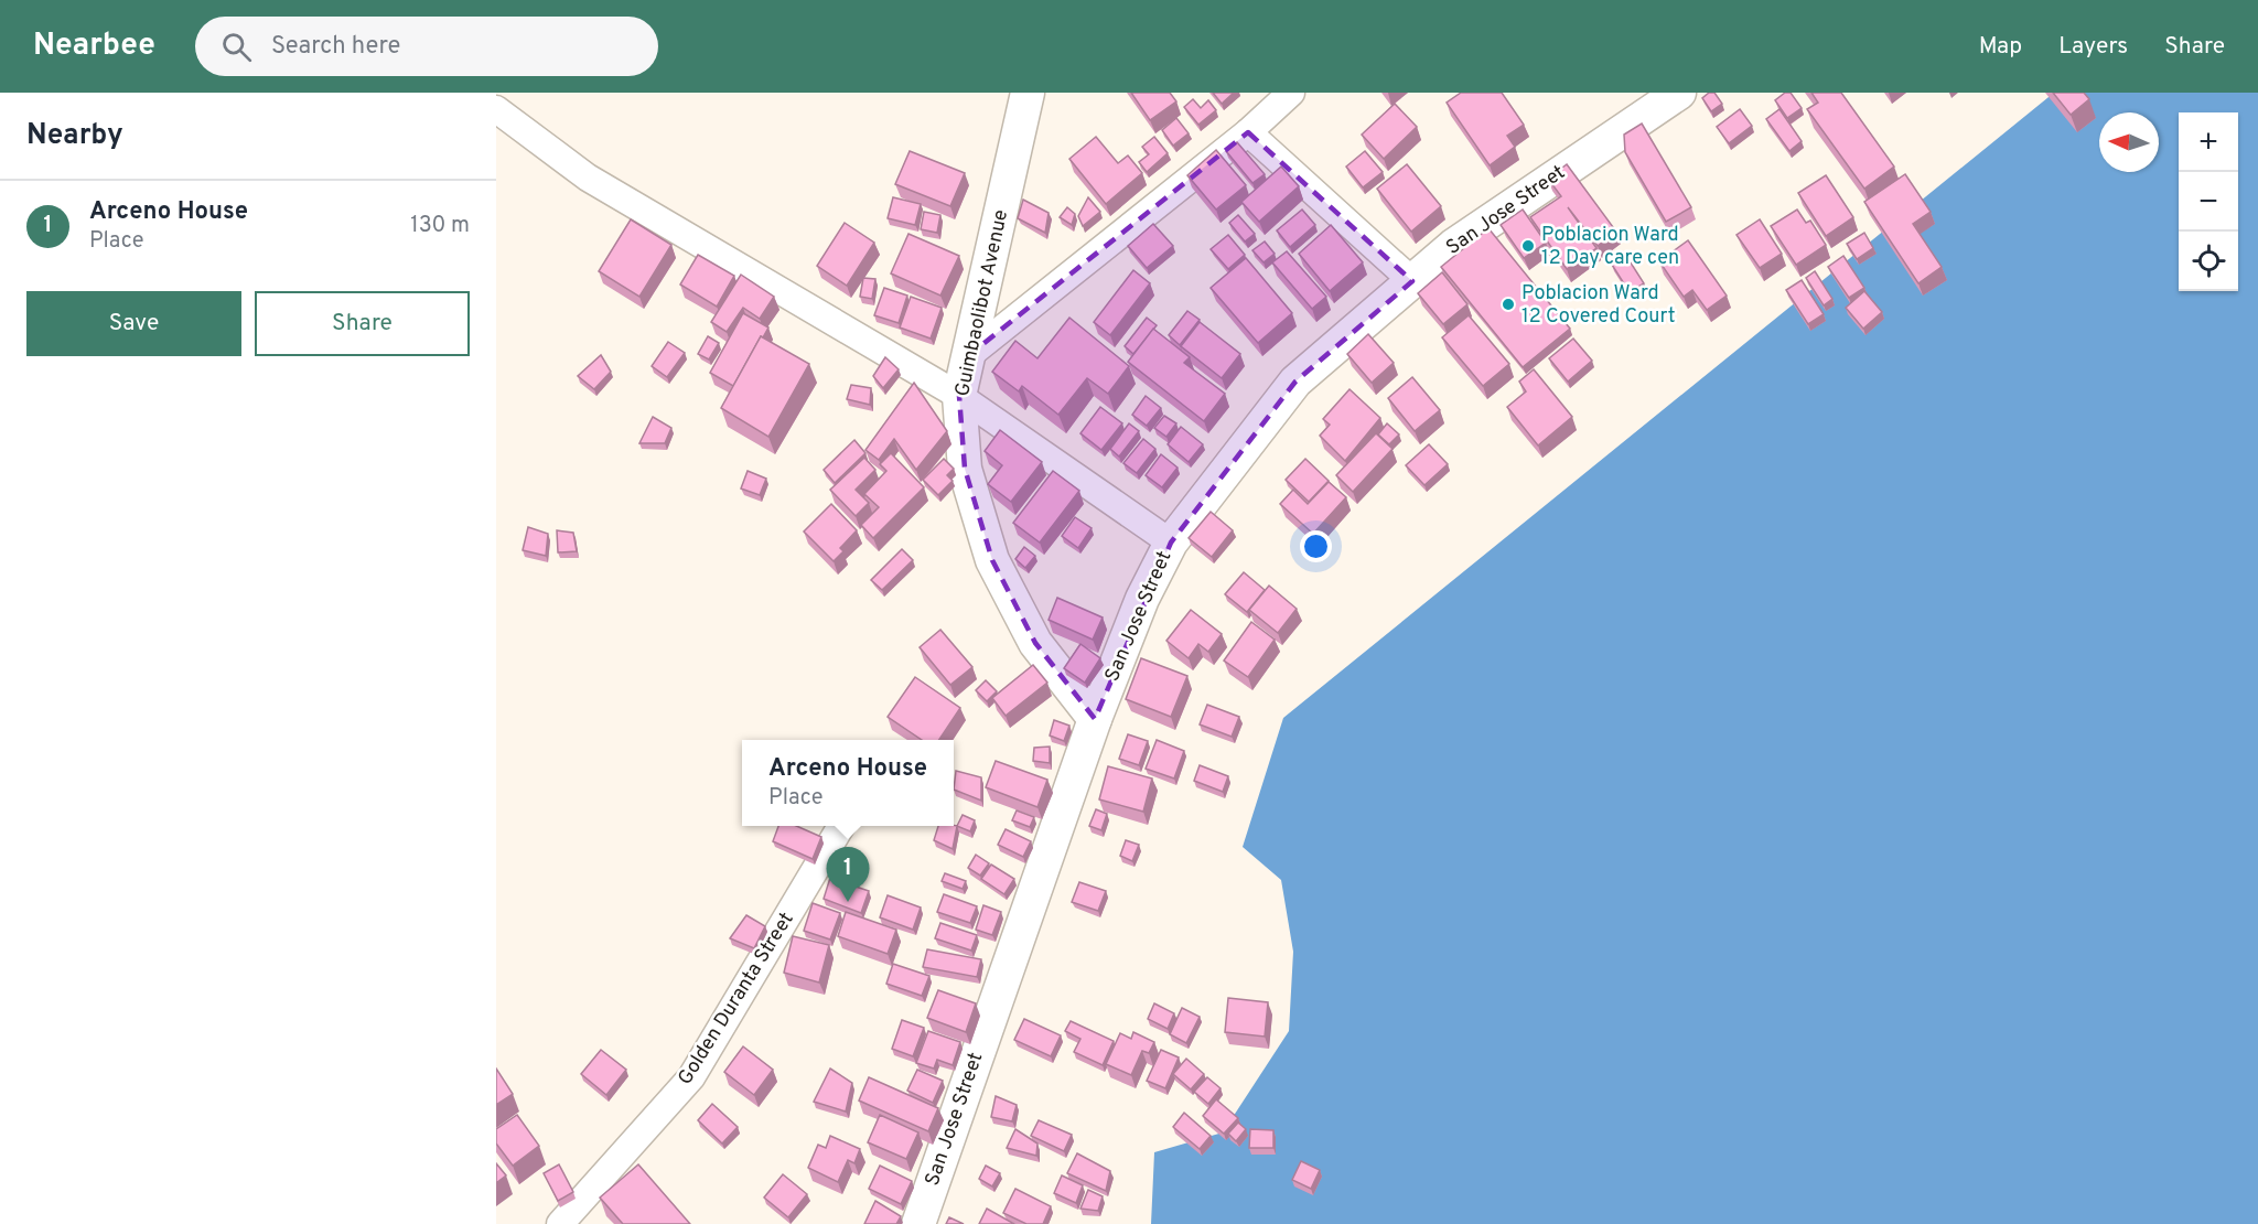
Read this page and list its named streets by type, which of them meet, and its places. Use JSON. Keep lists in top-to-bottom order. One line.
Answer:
{"streets":{"street":["San Jose Street","Guimbaolibot Avenue","Golden Duranta Street"]},"crossings":[["San Jose Street","Guimbaolibot Avenue"]],"places":["Poblacion Ward 12 Day care cen","Poblacion Ward 12 Covered Court"],"north":"left","page":{"header":"Nearbee","search":"Search here","nav":["Map","Layers","Share"],"heading":"Nearby","map_buttons":["+","−"],"list":[{"mark":"1","name":"Arceno House","note":"Place","value":"130 m"}],"buttons":["Save","Share"],"popup":["Arceno House","Place"],"pins":"1"}}
